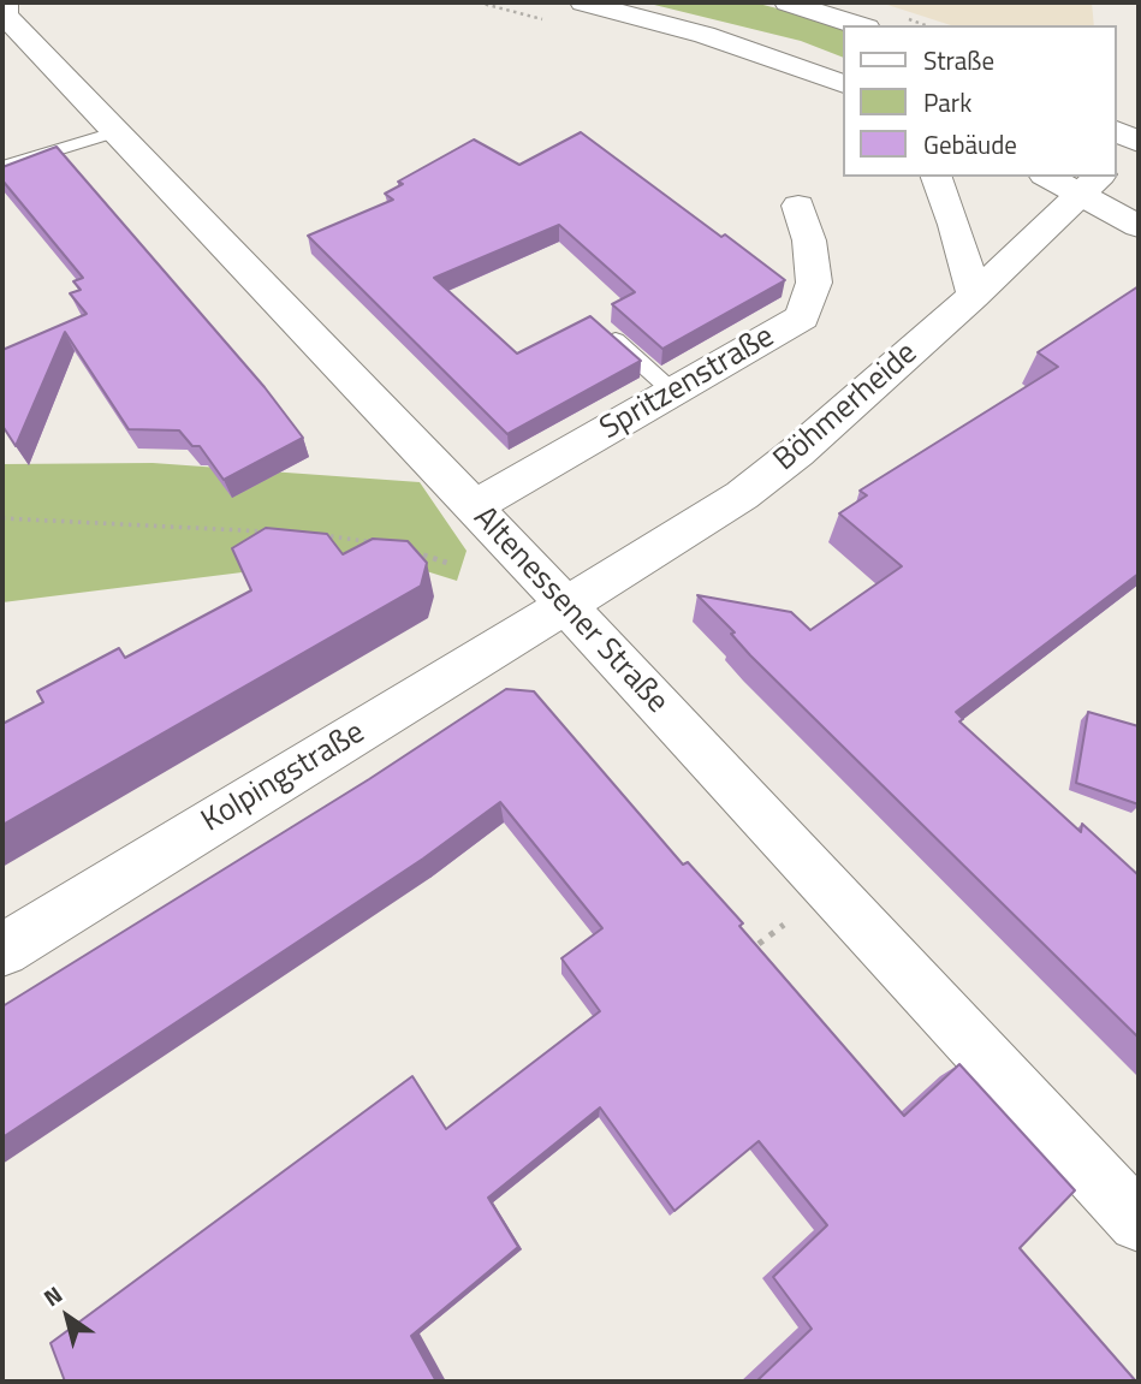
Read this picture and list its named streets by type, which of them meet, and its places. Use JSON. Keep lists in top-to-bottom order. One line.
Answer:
{"streets":{"street":["Spritzenstraße","Böhmerheide","Altenessener Straße","Kolpingstraße"]},"crossings":[["Spritzenstraße","Altenessener Straße"],["Böhmerheide","Altenessener Straße"],["Böhmerheide","Kolpingstraße"],["Altenessener Straße","Kolpingstraße"]],"legend":["Straße","Park","Gebäude"],"north":"top left"}
